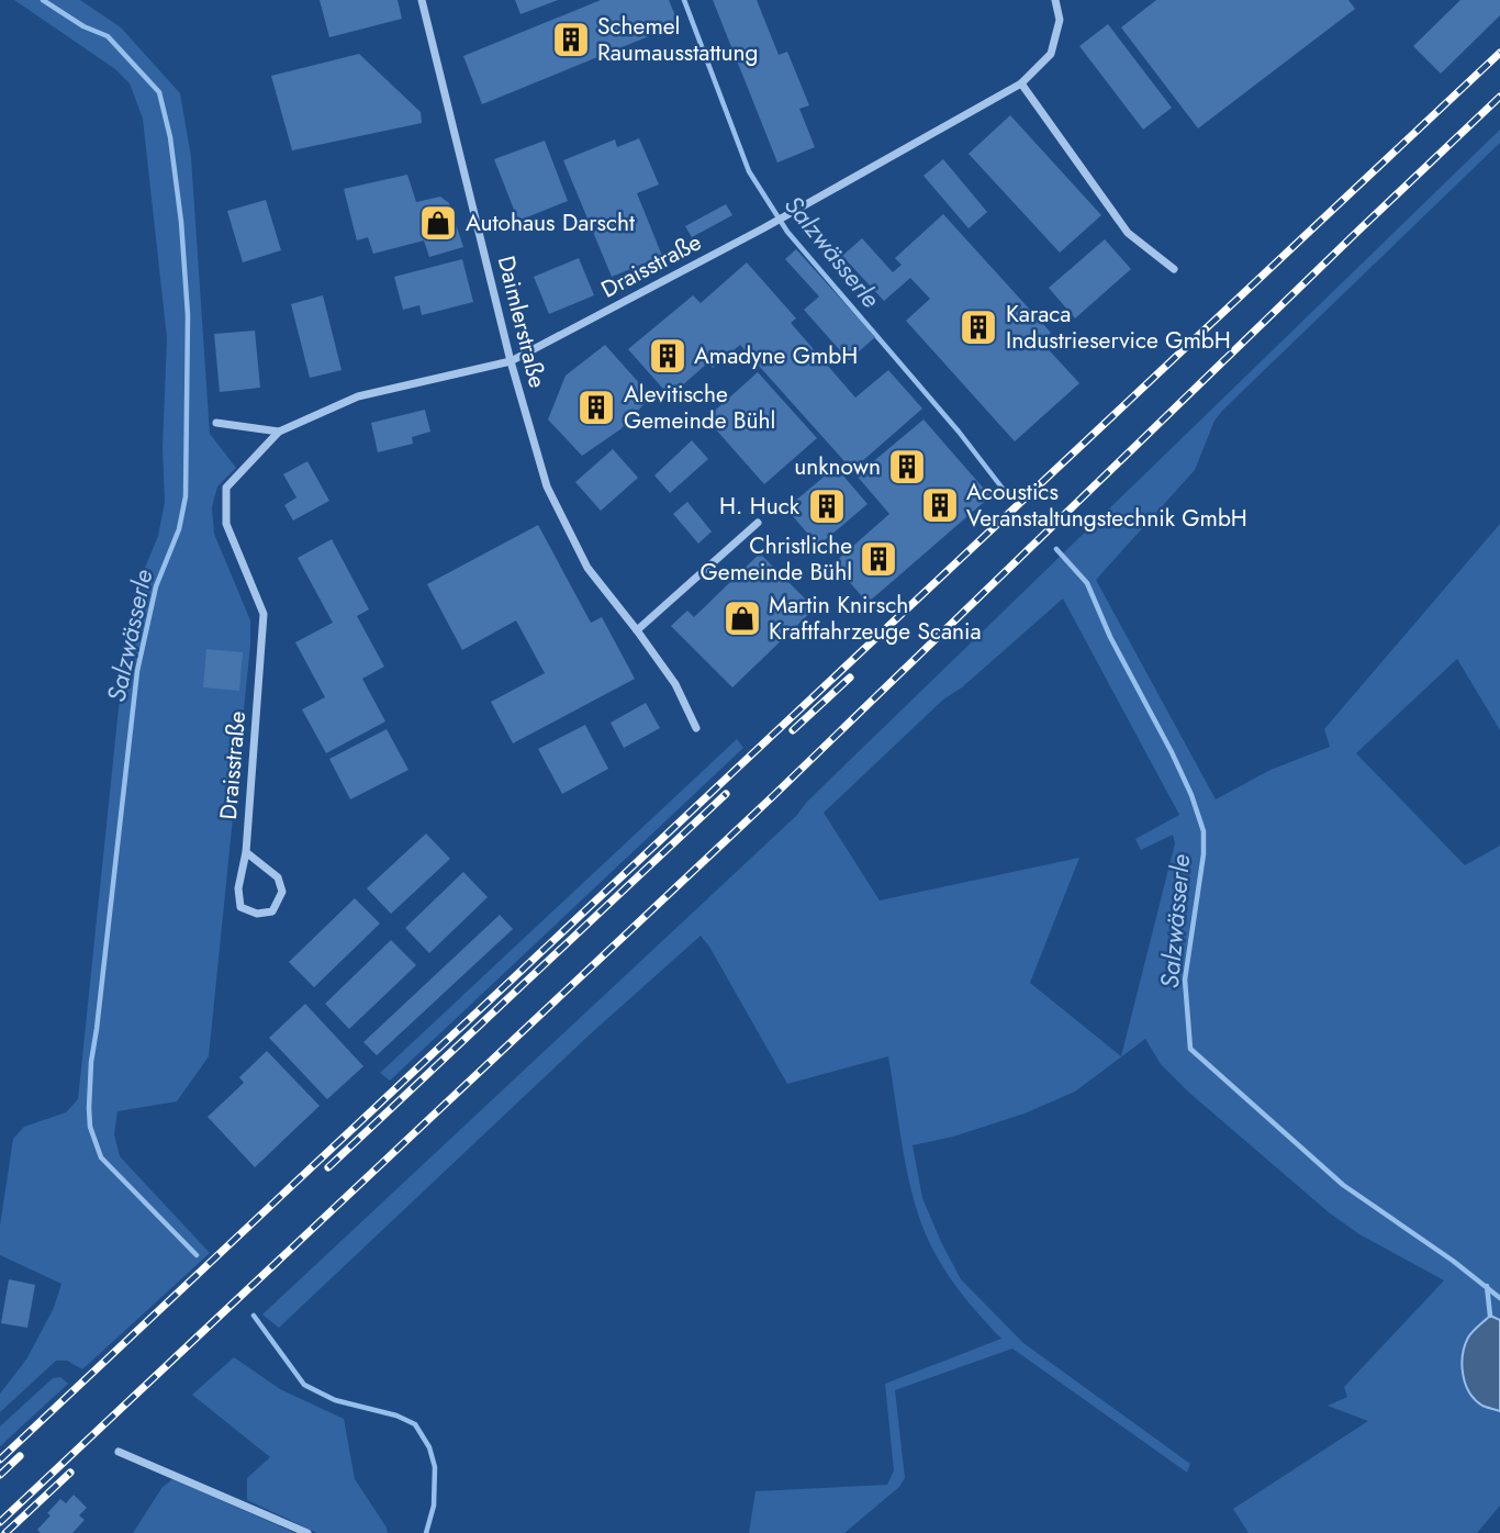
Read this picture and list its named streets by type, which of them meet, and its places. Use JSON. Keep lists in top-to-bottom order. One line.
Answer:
{"streets":{"street":["Draisstraße","Daimlerstraße"]},"crossings":[["Draisstraße","Daimlerstraße"]],"water":["Salzwässerle"],"places":{"building":["Schemel Raumausstattung","Karaca Industrieservice GmbH","Amadyne GmbH","Alevitische Gemeinde Bühl","unknown","Acoustics Veranstaltungstechnik GmbH","H. Huck","Christliche Gemeinde Bühl"],"shop":["Autohaus Darscht","Martin Knirsch Kraftfahrzeuge Scania"]}}
